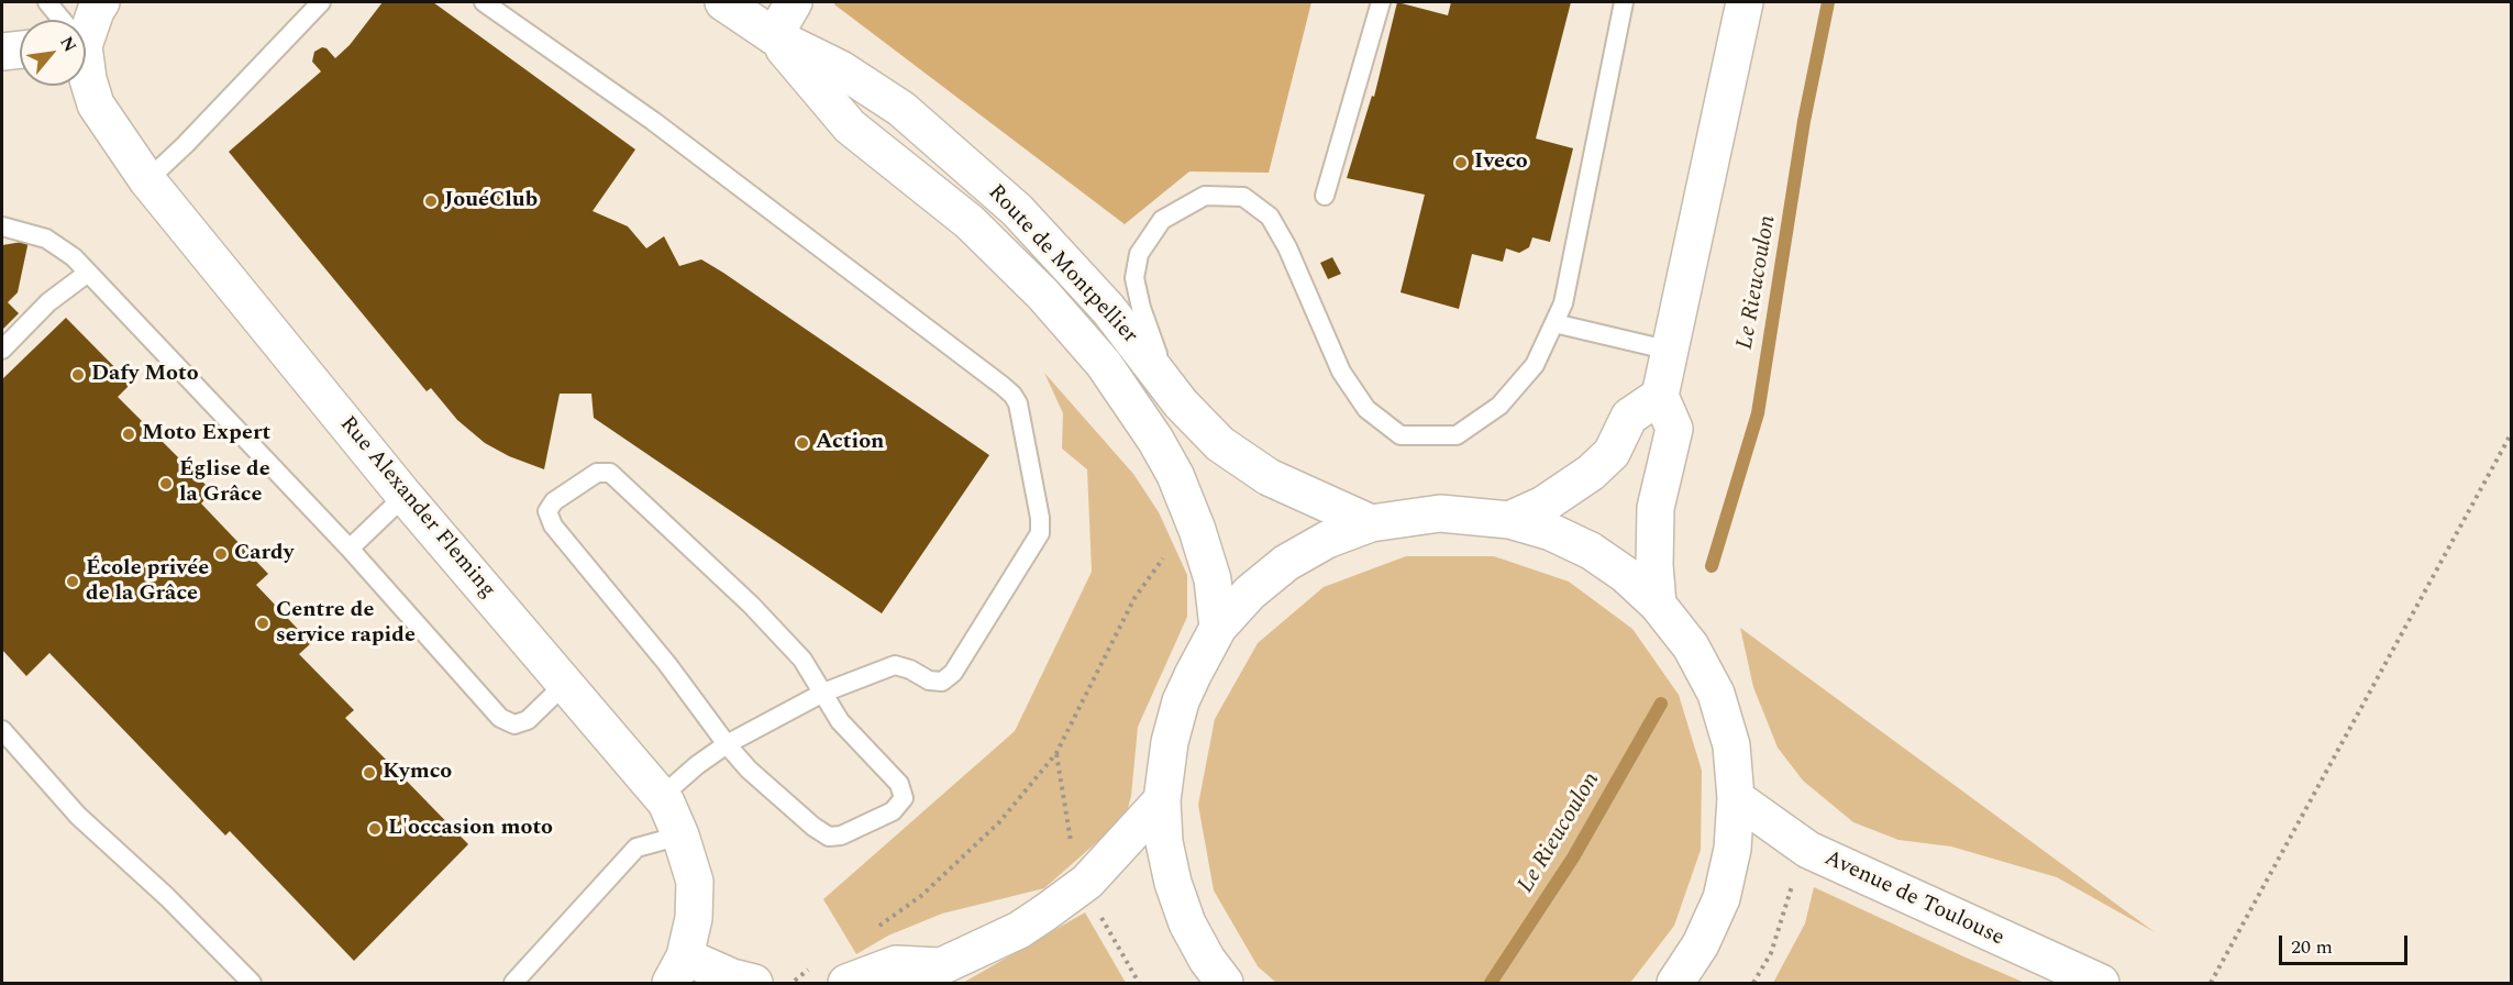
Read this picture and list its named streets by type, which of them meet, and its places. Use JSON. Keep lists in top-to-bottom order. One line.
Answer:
{"streets":{"main road":["Route de Montpellier","Rue Alexander Fleming","Avenue de Toulouse"]},"water":["Le Rieucoulon"],"places":["Iveco","JouéClub","Dafy Moto","Moto Expert","Action","Église de la Grâce","Cardy","École privée de la Grâce","Centre de service rapide","Kymco","L'occasion moto"],"scale_bar":"20 m","north":"top right"}
